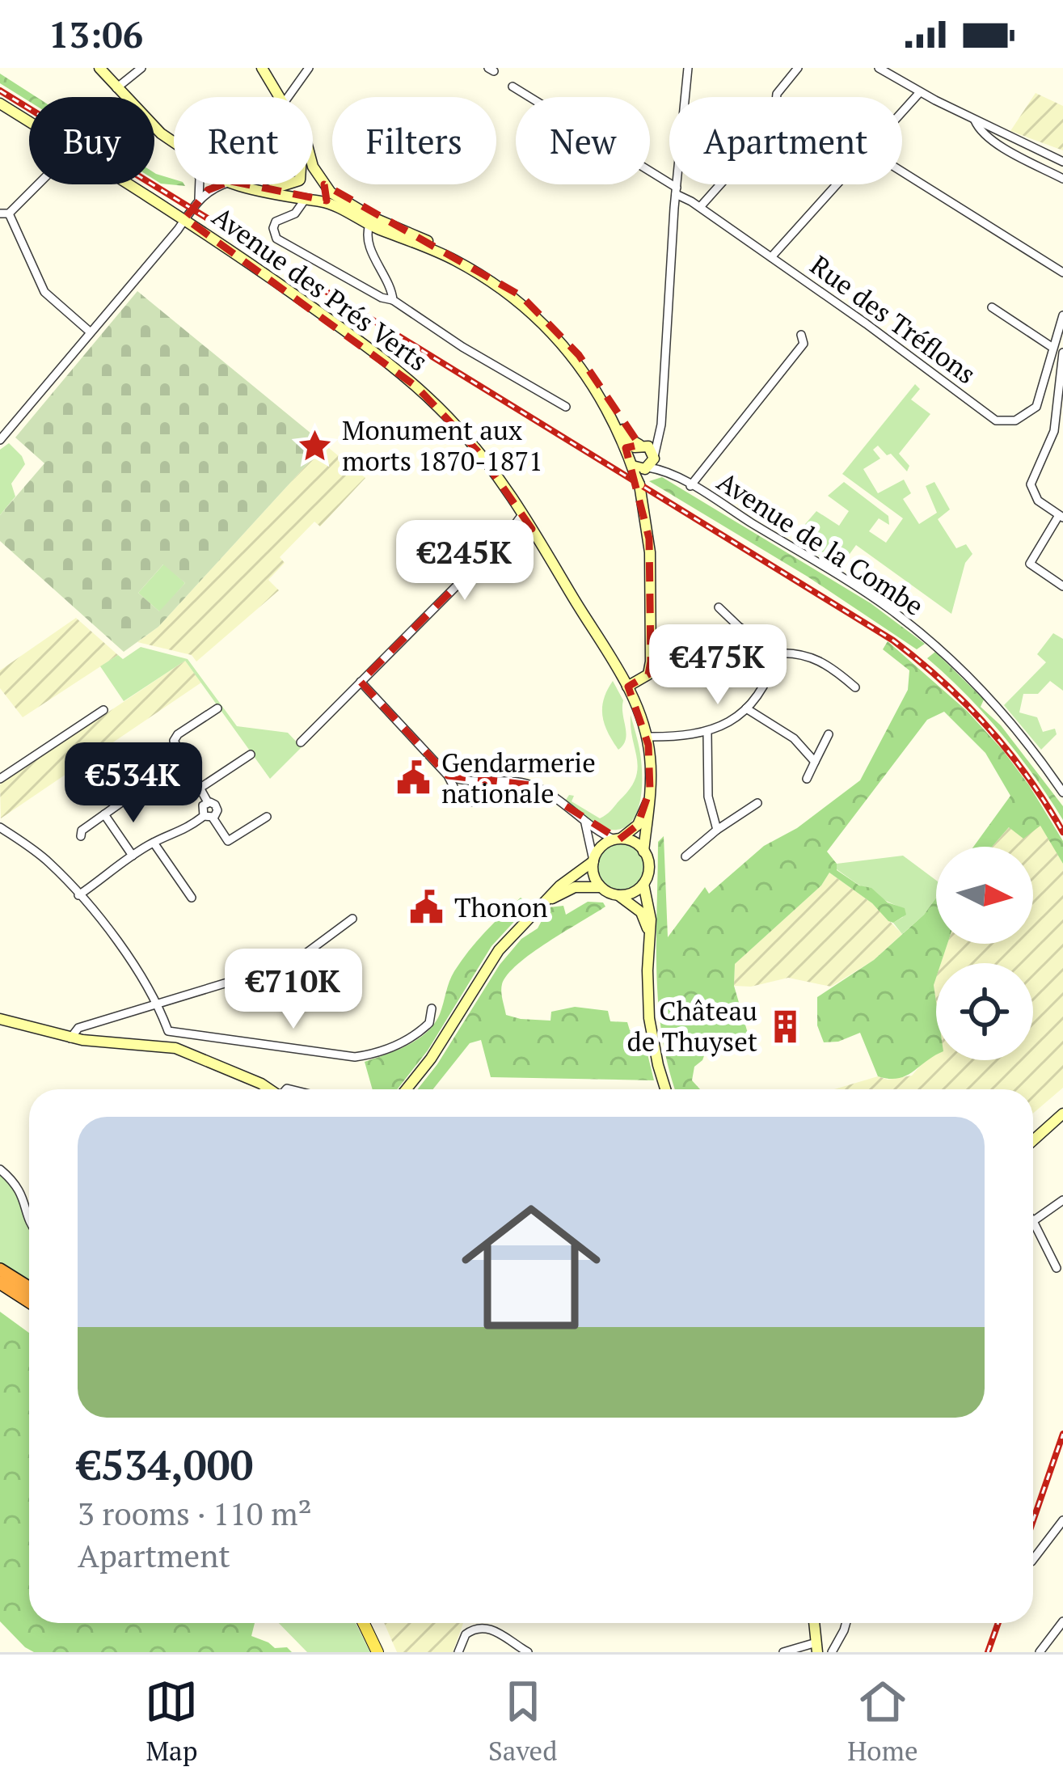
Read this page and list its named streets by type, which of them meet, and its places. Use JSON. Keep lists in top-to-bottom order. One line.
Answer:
{"streets":{"street":["Avenue des Prés Verts","Rue des Tréflons","Avenue de la Combe"]},"places":{"place":["Monument aux morts 1870-1871"],"public building":["Gendarmerie nationale","Thonon"],"building":["Château de Thuyset"]},"north":"right","page":{"status":"13:06","chip":["Buy","Rent","Filters","New","Apartment"],"price":["€245K","€475K","€534K","€710K"],"list":[{"name":"€534,000","note":"3 rooms · 110 m² · Apartment"}],"tabs":["Map","Saved","Home"]}}
